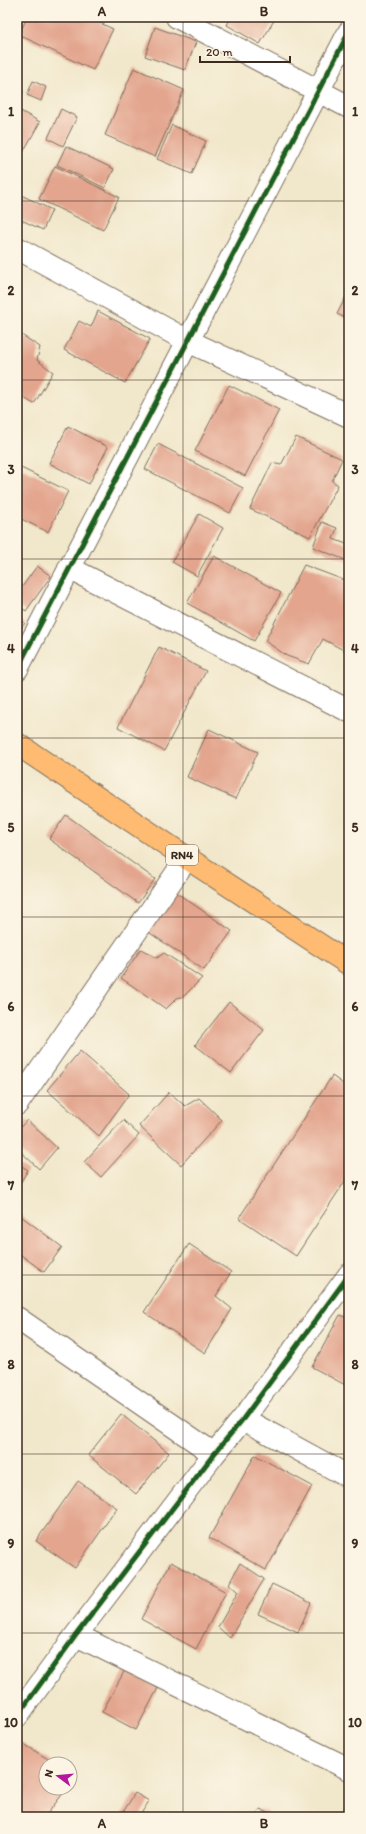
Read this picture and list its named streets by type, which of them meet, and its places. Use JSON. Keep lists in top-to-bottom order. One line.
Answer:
{"streets":{"highway":["RN4"]},"scale_bar":"20 m","north":"left","grid":{"columns":["A","B"],"rows":["1","2","3","4","5","6","7","8","9","10"]}}
